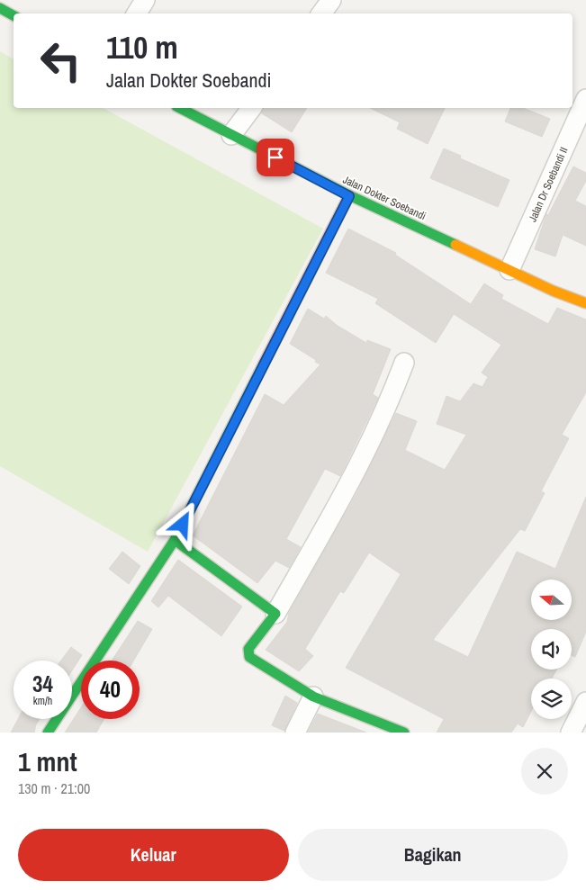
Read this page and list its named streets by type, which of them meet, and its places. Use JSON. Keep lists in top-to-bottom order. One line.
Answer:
{"streets":{"street":["Jalan Dr Soebandi II","Jalan Dokter Soebandi"]},"crossings":[["Jalan Dr Soebandi II","Jalan Dokter Soebandi"]],"north":"left","page":{"turn":["110 m","Jalan Dokter Soebandi"],"speed":"34 km/h","limit":"40","heading":["1 mnt","130 m · 21:00"],"buttons":["Keluar","Bagikan"]}}
